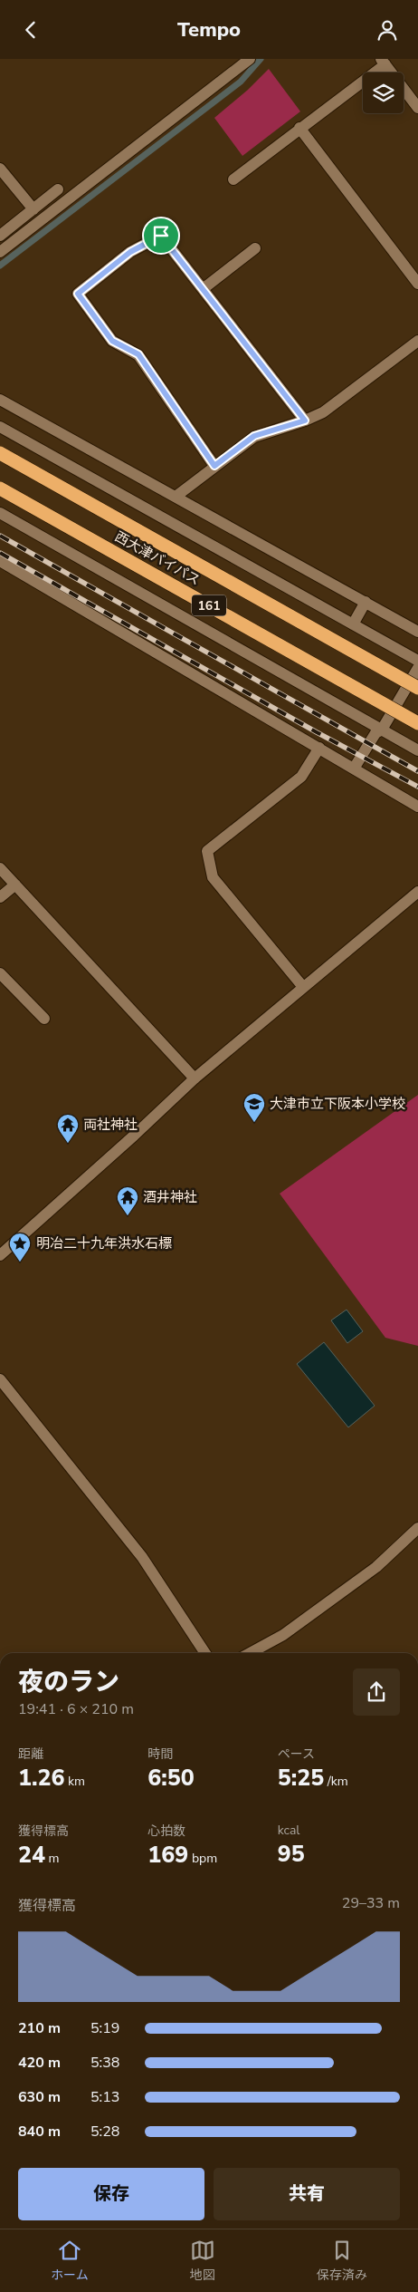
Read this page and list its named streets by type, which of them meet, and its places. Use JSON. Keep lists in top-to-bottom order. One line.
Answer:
{"streets":{"highway":["西大津バイパス","161"]},"places":{"school or university":["大津市立下阪本小学校"],"temple":["両社神社","酒井神社"],"place":["明冶二十九年洪水石標"]},"page":{"header":"Tempo","heading":["夜のラン","19:41 · 6 × 210 m"],"stats":[["距離","1.26 km"],["時間","6:50"],["ペース","5:25 /km"],["獲得標高","24 m"],["心拍数","169 bpm"],["kcal","95"]],"chart":["獲得標高","29–33 m"],"list":[{"name":"210 m","note":"5:19"},{"name":"420 m","note":"5:38"},{"name":"630 m","note":"5:13"},{"name":"840 m","note":"5:28"}],"buttons":["保存","共有"],"tabs":["ホーム","地図","保存済み"]}}
